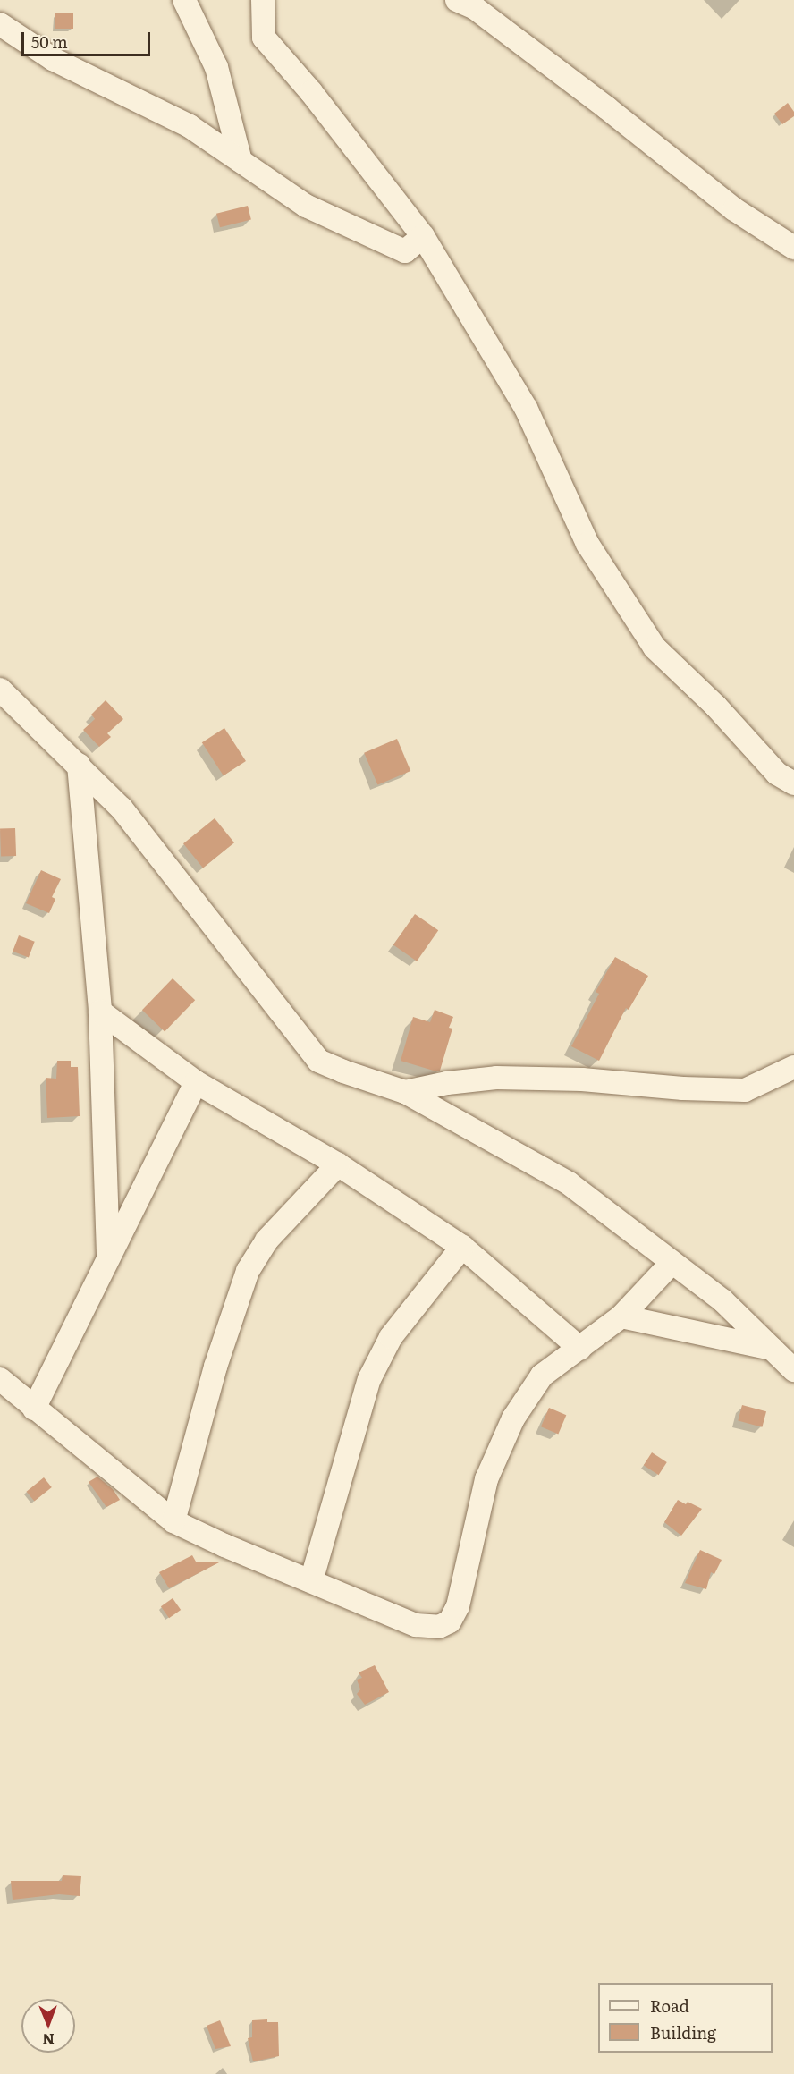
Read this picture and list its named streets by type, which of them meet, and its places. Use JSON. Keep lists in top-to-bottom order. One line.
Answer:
{"legend":["Road","Building"],"scale_bar":"50 m","north":"bottom"}
